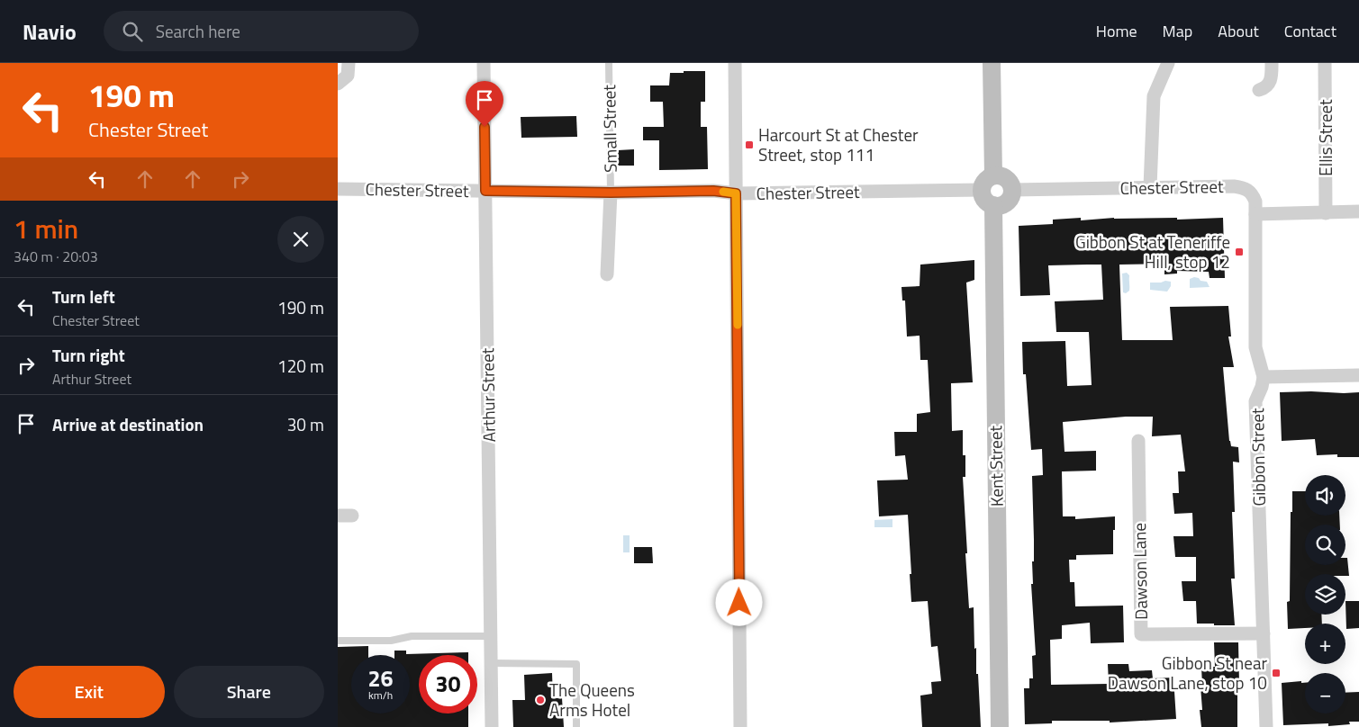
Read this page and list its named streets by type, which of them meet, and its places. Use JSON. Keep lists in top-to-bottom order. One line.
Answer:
{"streets":{"street":["Small Street","Ellis Street","Chester Street","Arthur Street","Gibbon Street","Kent Street","Dawson Lane"]},"crossings":[["Small Street","Chester Street"],["Chester Street","Arthur Street"],["Chester Street","Kent Street"],["Gibbon Street","Dawson Lane"]],"places":{"transit":["Harcourt St at Chester Street, stop 111","Gibbon St at Teneriffe Hill, stop 12","Gibbon St near Dawson Lane, stop 10"],"other":["The Queens Arms Hotel"]},"page":{"header":"Navio","search":"Search here","nav":["Home","Map","About","Contact"],"turn":["190 m","Chester Street"],"heading":["1 min","340 m · 20:03"],"list":[{"name":"Turn left","note":"Chester Street","value":"190 m"},{"name":"Turn right","note":"Arthur Street","value":"120 m"},{"name":"Arrive at destination","value":"30 m"}],"map_buttons":["+","−"],"speed":"26 km/h","limit":"30","buttons":["Exit","Share"]}}
